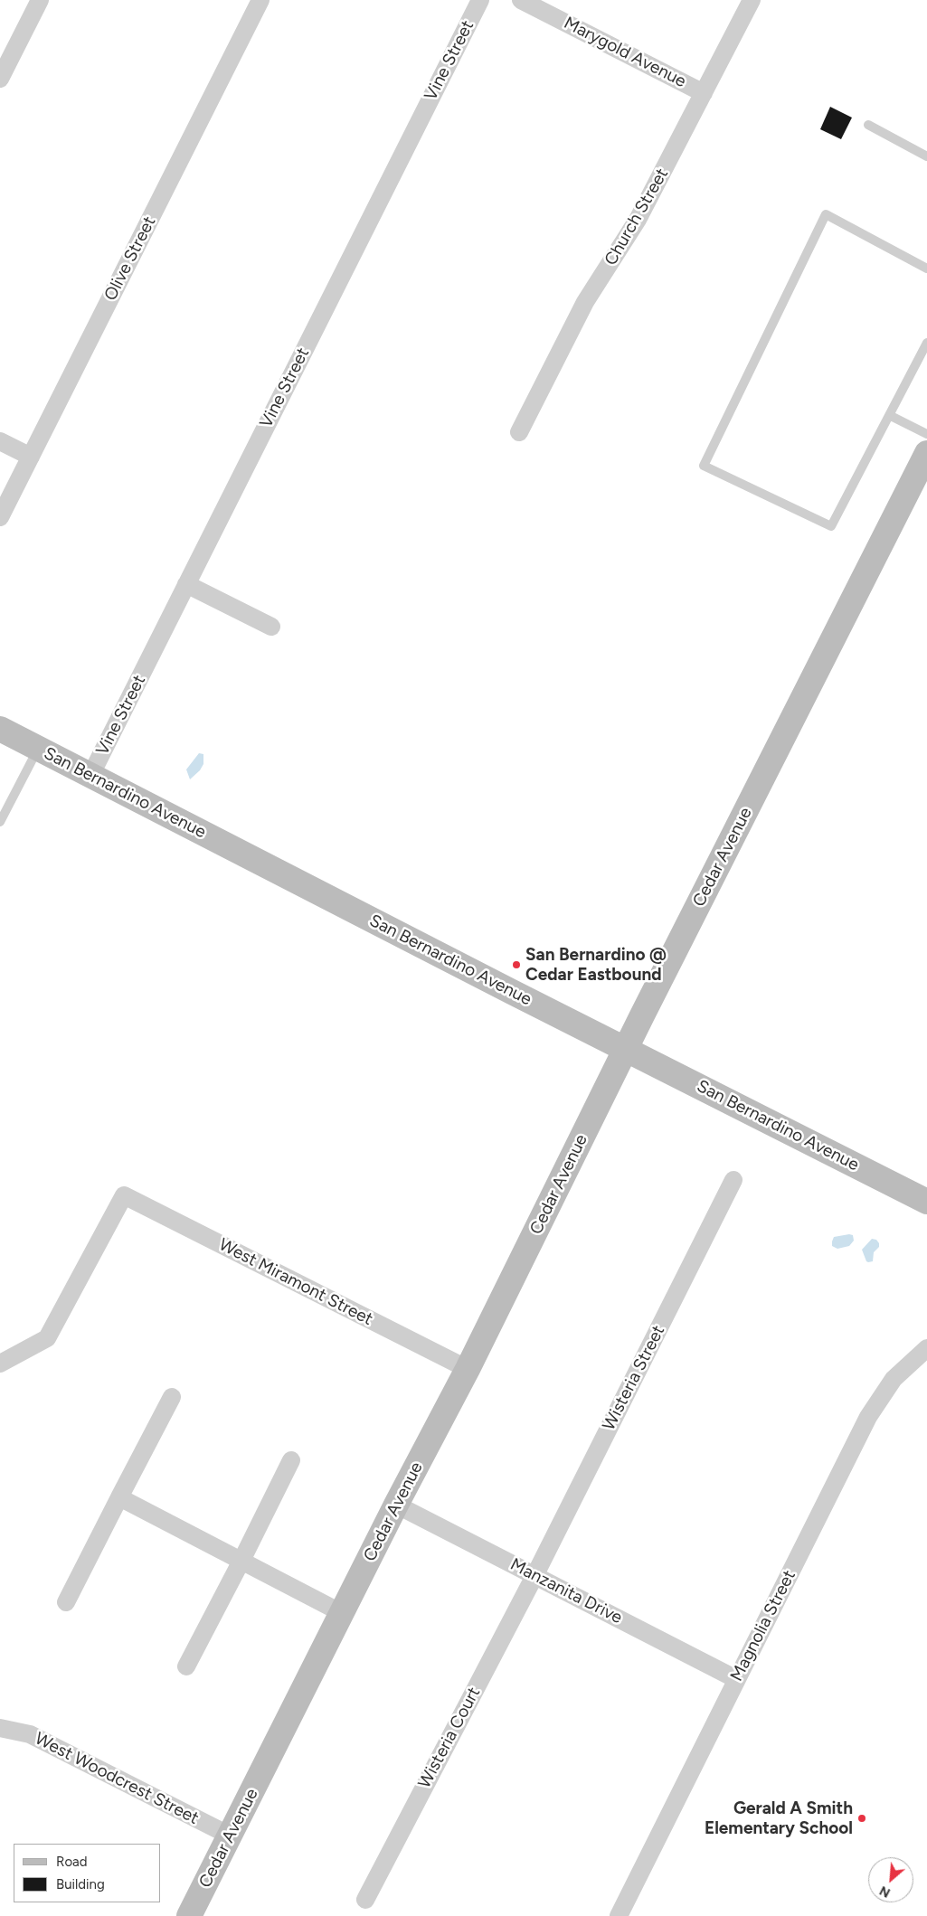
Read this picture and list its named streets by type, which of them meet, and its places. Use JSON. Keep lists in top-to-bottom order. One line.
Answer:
{"streets":{"main road":["San Bernardino Avenue","Cedar Avenue"],"street":["Marygold Avenue","Vine Street","Church Street","Olive Street","West Miramont Street","Wisteria Street","Manzanita Drive","Magnolia Street","Wisteria Court","West Woodcrest Street"]},"crossings":[["Marygold Avenue","Church Street"],["Vine Street","San Bernardino Avenue"],["San Bernardino Avenue","Cedar Avenue"],["Cedar Avenue","West Miramont Street"],["Cedar Avenue","Manzanita Drive"],["Cedar Avenue","West Woodcrest Street"],["Wisteria Street","Manzanita Drive"],["Wisteria Street","Wisteria Court"],["Manzanita Drive","Magnolia Street"],["Manzanita Drive","Wisteria Court"]],"places":["San Bernardino @ Cedar Eastbound","Gerald A Smith Elementary School"],"legend":["Road","Building"],"north":"bottom left"}
